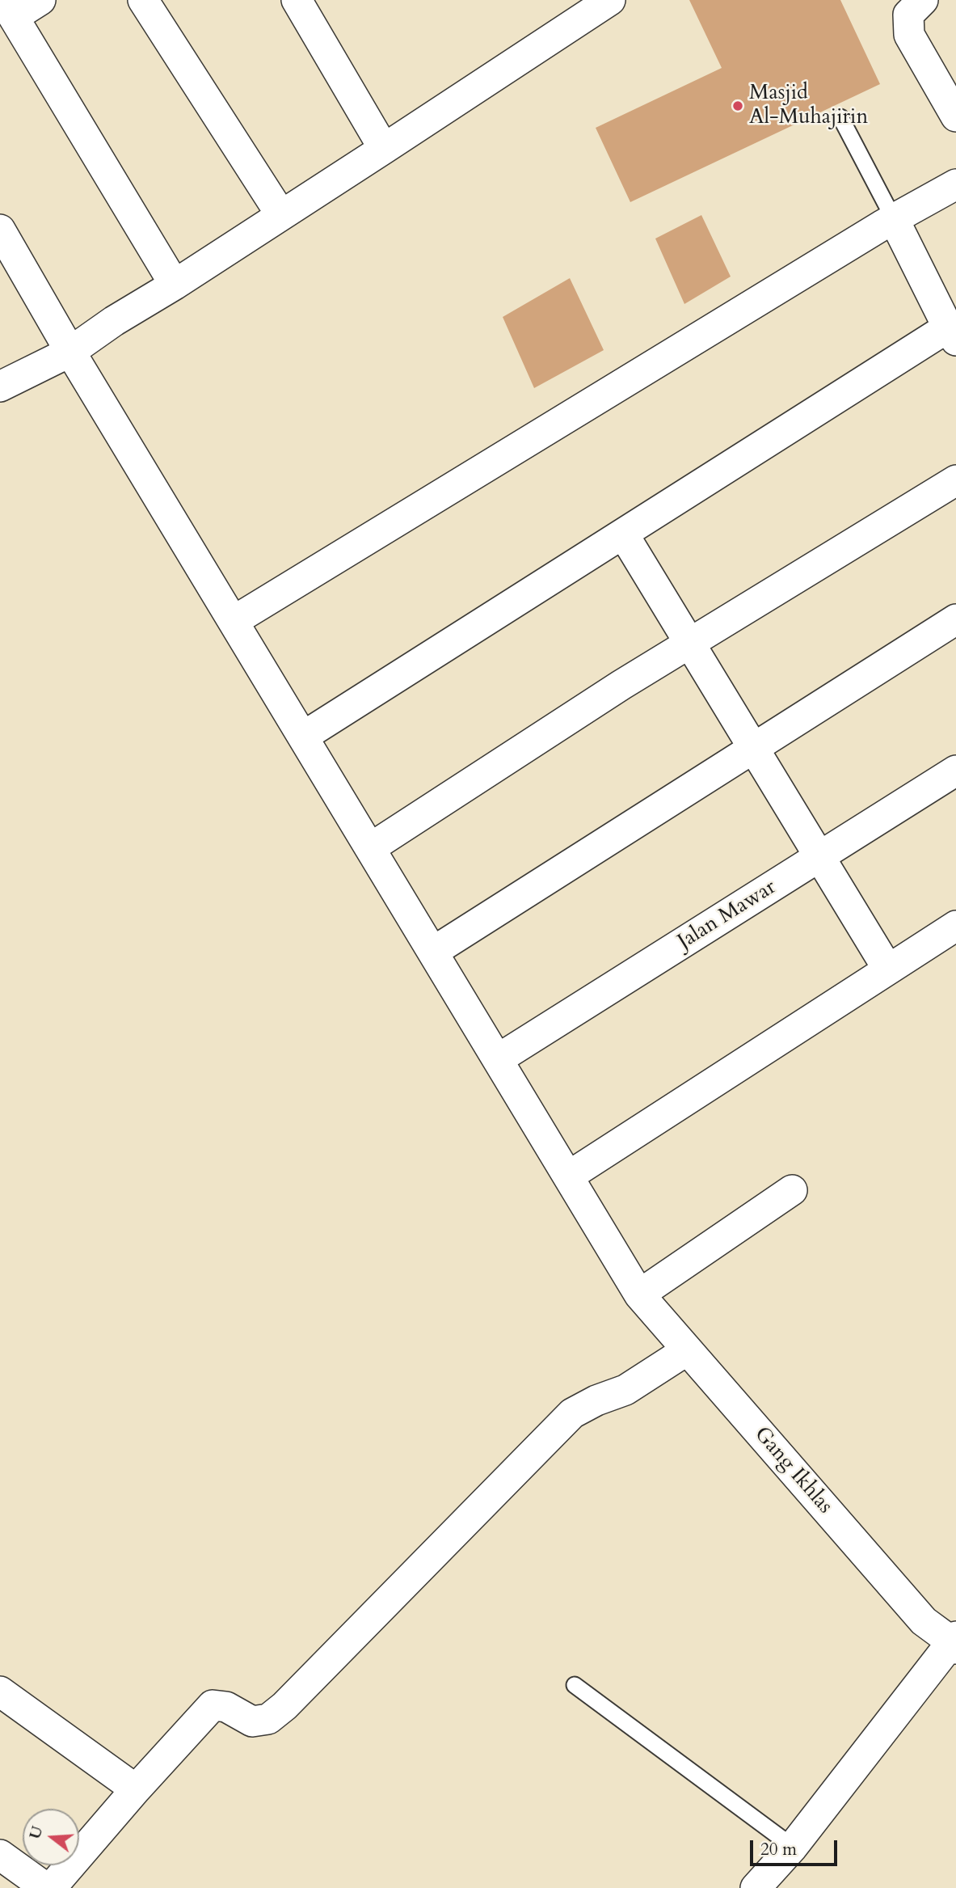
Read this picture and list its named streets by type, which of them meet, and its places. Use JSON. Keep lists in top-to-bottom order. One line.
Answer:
{"streets":{"street":["Jalan Mawar","Gang Ikhlas"]},"crossings":[["Jalan Mawar","Gang Ikhlas"]],"places":["Masjid Al-Muhajirin"],"scale_bar":"20 m","north":"left"}
